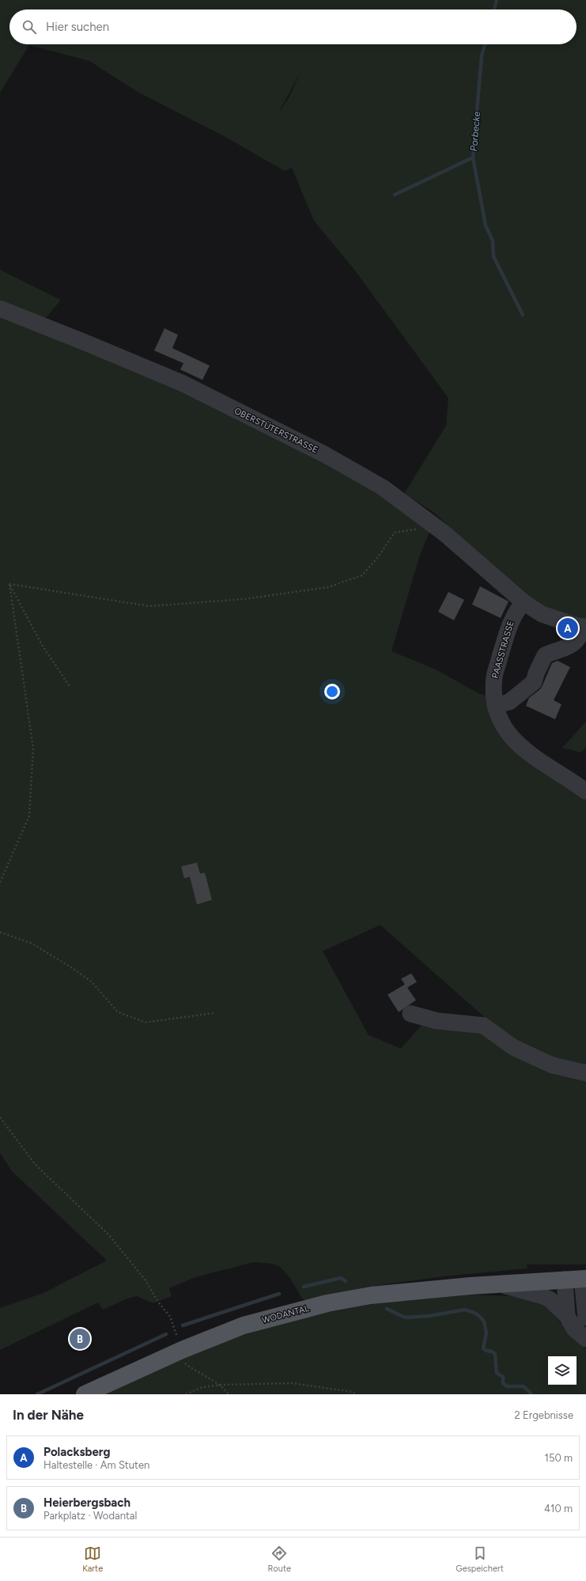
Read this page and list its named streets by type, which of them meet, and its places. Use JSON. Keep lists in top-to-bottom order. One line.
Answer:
{"streets":{"main road":["WODANTAL"],"street":["OBERSTÜTERSTRASSE","PAASSTRASSE"]},"crossings":[["OBERSTÜTERSTRASSE","PAASSTRASSE"]],"water":["Porbecke"],"page":{"search":"Hier suchen","pins":["A","B"],"heading":["In der Nähe","2 Ergebnisse"],"list":[{"mark":"A","name":"Polacksberg","note":"Haltestelle · Am Stuten","value":"150 m"},{"mark":"B","name":"Heierbergsbach","note":"Parkplatz · Wodantal","value":"410 m"}],"nav":["Karte","Route","Gespeichert"]}}
